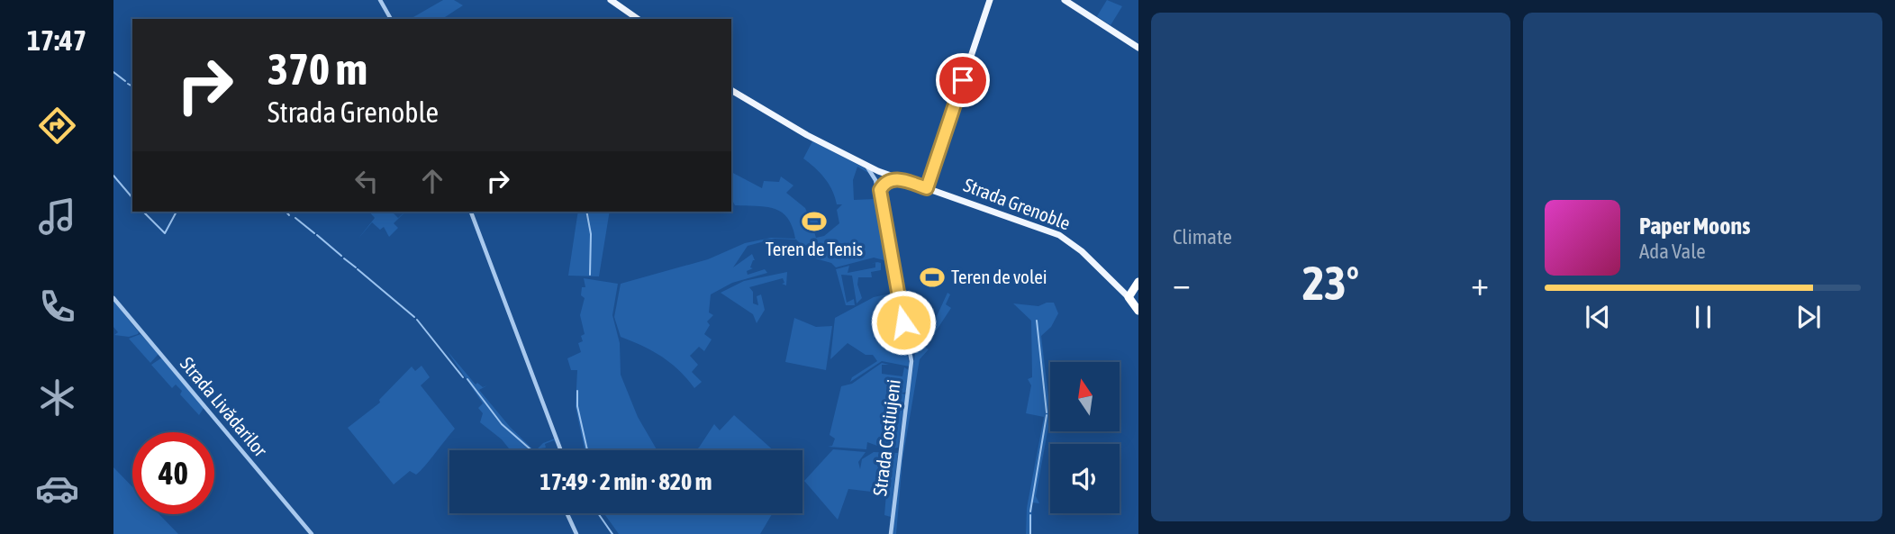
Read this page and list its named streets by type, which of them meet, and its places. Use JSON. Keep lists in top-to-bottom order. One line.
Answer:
{"streets":{"highway":["Strada Grenoble"],"street":["Strada Livădarilor","Strada Costiujeni"]},"crossings":[["Strada Grenoble","Strada Costiujeni"]],"places":{"sports":["Teren de Tenis","Teren de volei"]},"north":"top","page":{"tabs":"17:47","tile":"Climate","turn":["370 m","Strada Grenoble"],"song":["Paper Moons","Ada Vale"],"heat":["−","23°","+"],"limit":"40","trip":"17:49 · 2 min · 820 m"}}
